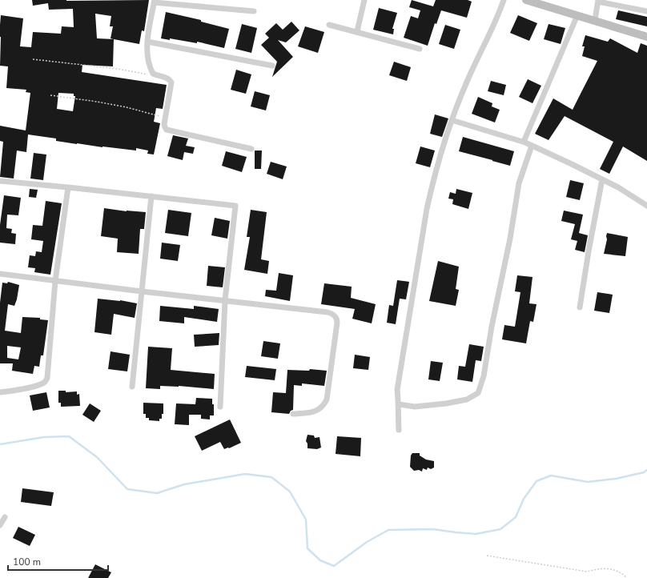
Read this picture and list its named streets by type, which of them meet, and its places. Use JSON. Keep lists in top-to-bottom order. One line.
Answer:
{"scale_bar":"100 m"}
